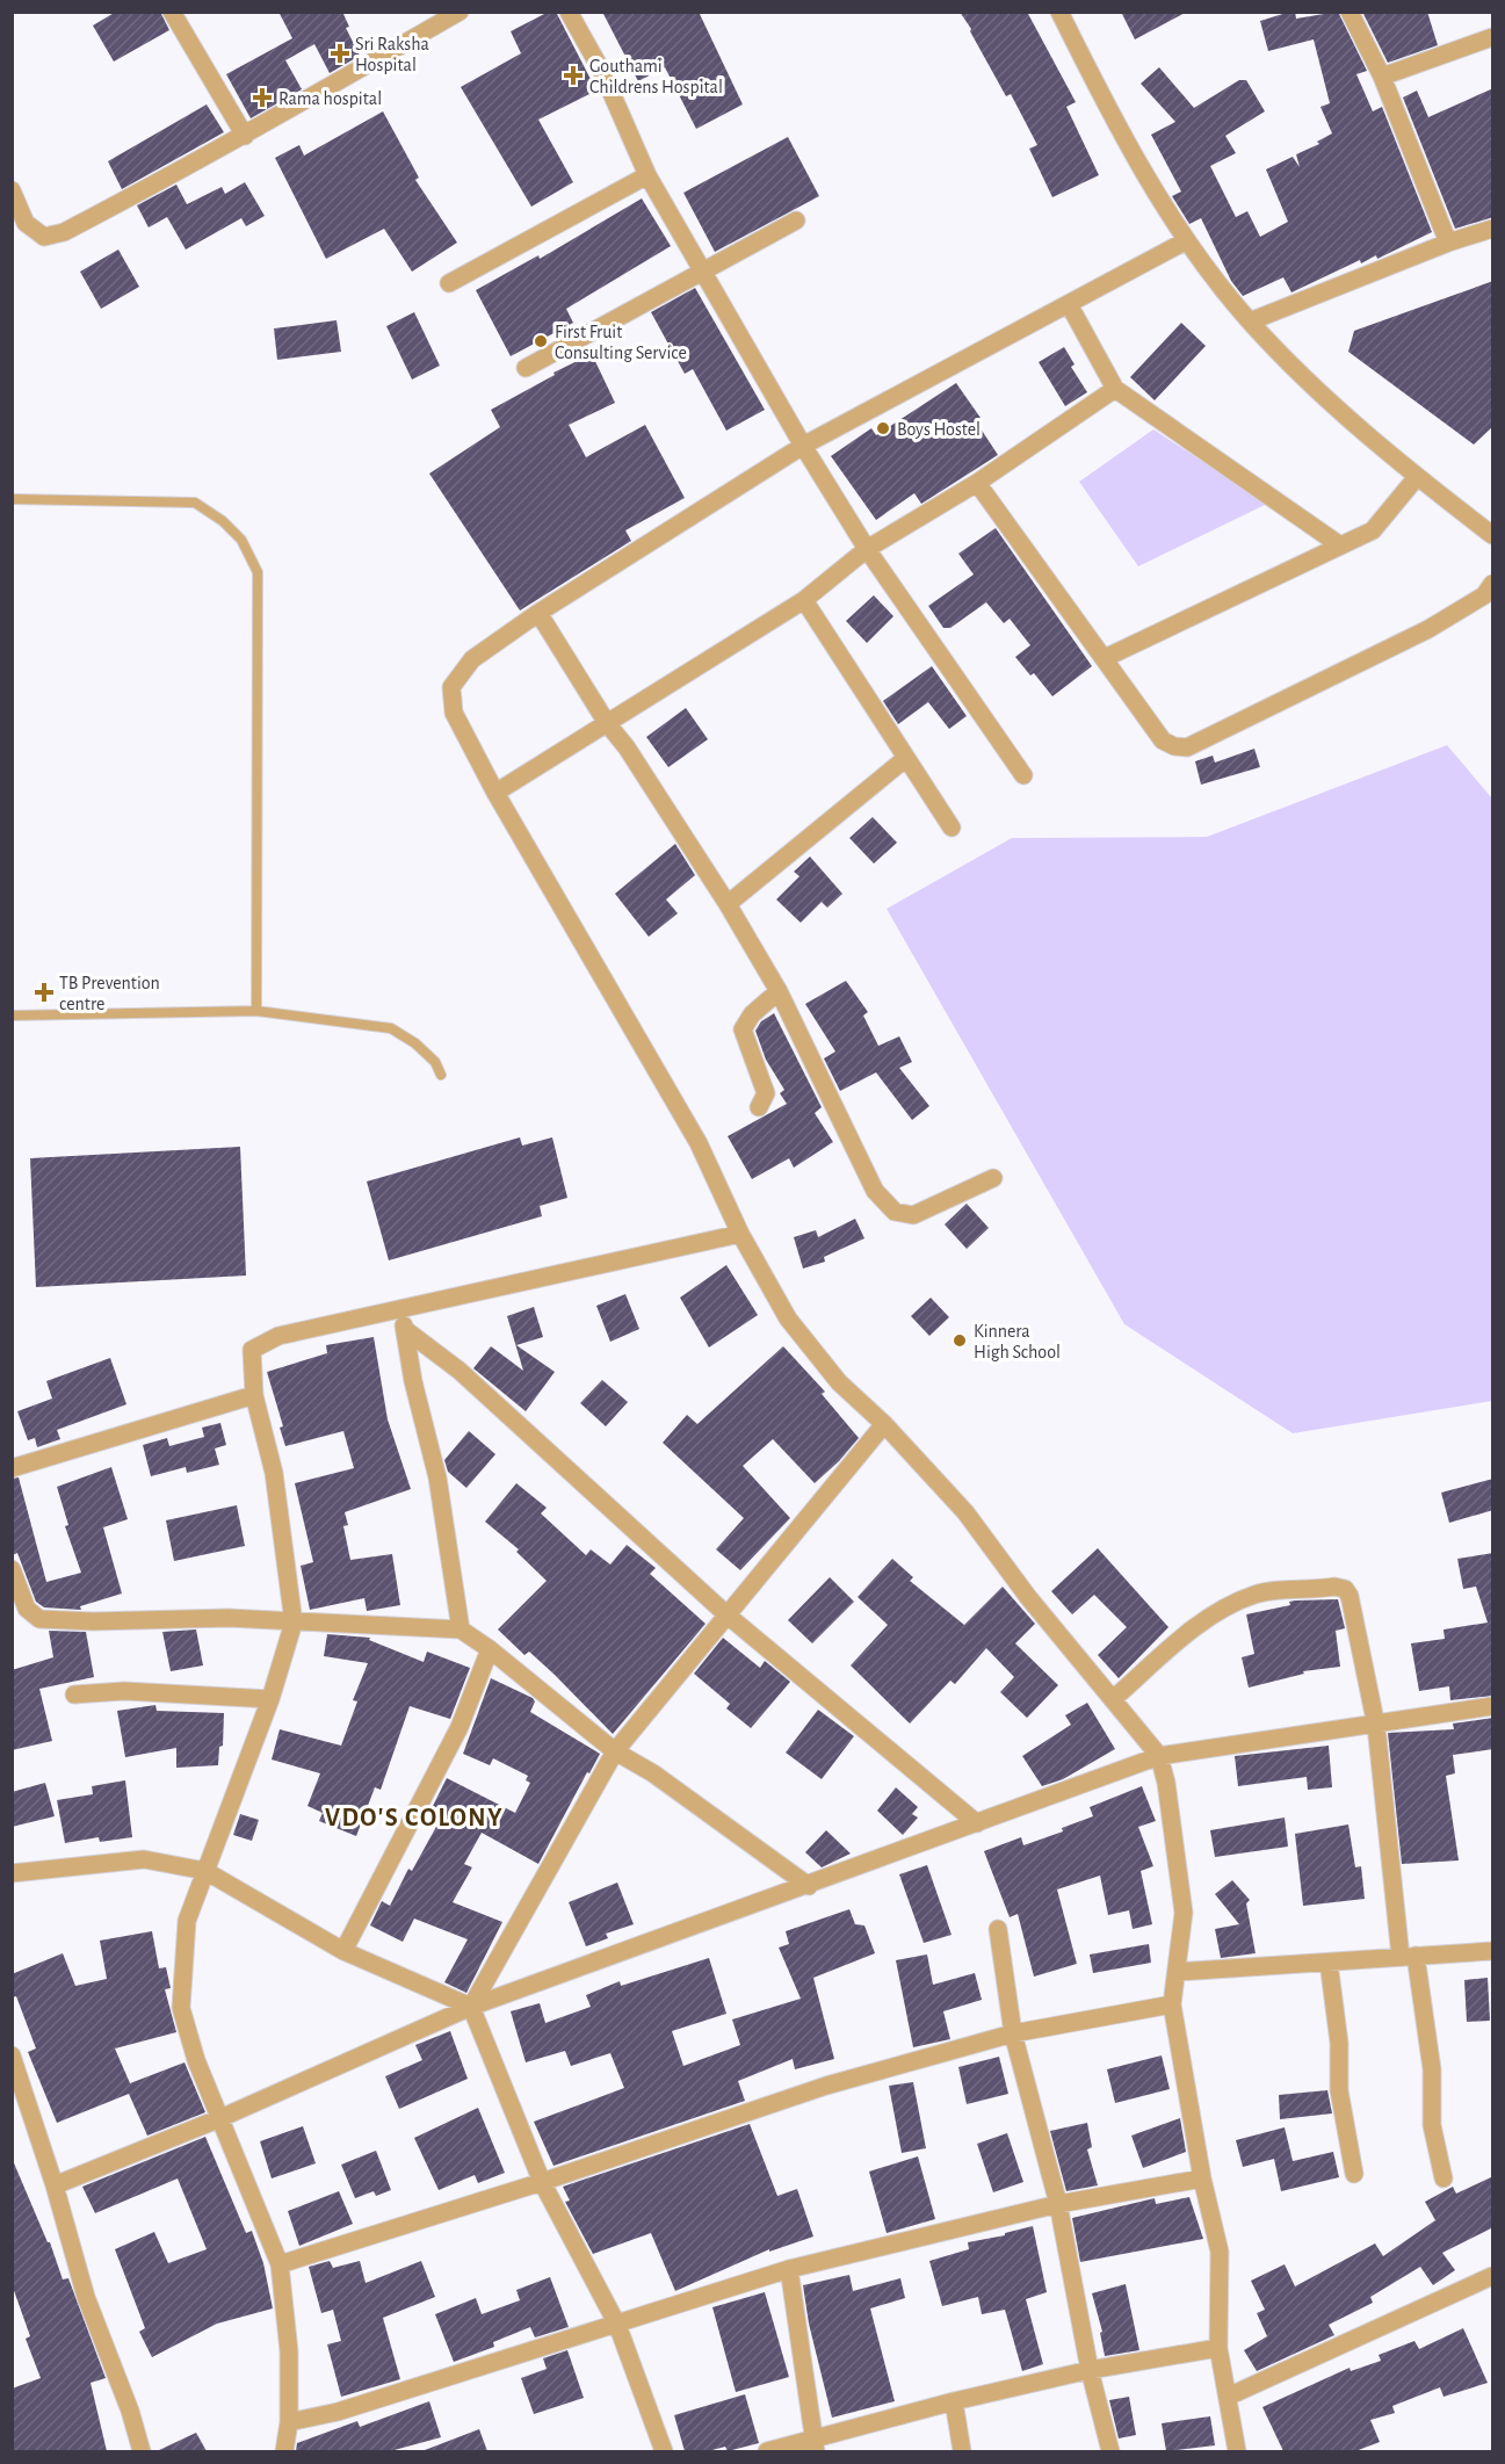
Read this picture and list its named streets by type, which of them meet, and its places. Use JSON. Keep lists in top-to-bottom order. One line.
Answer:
{"districts":["VDO'S COLONY"],"places":{"health":["Sri Raksha Hospital","Gouthami Childrens Hospital","Rama hospital","TB Prevention centre"],"other":["First Fruit Consulting Service","Boys Hostel","Kinnera High School"]}}
